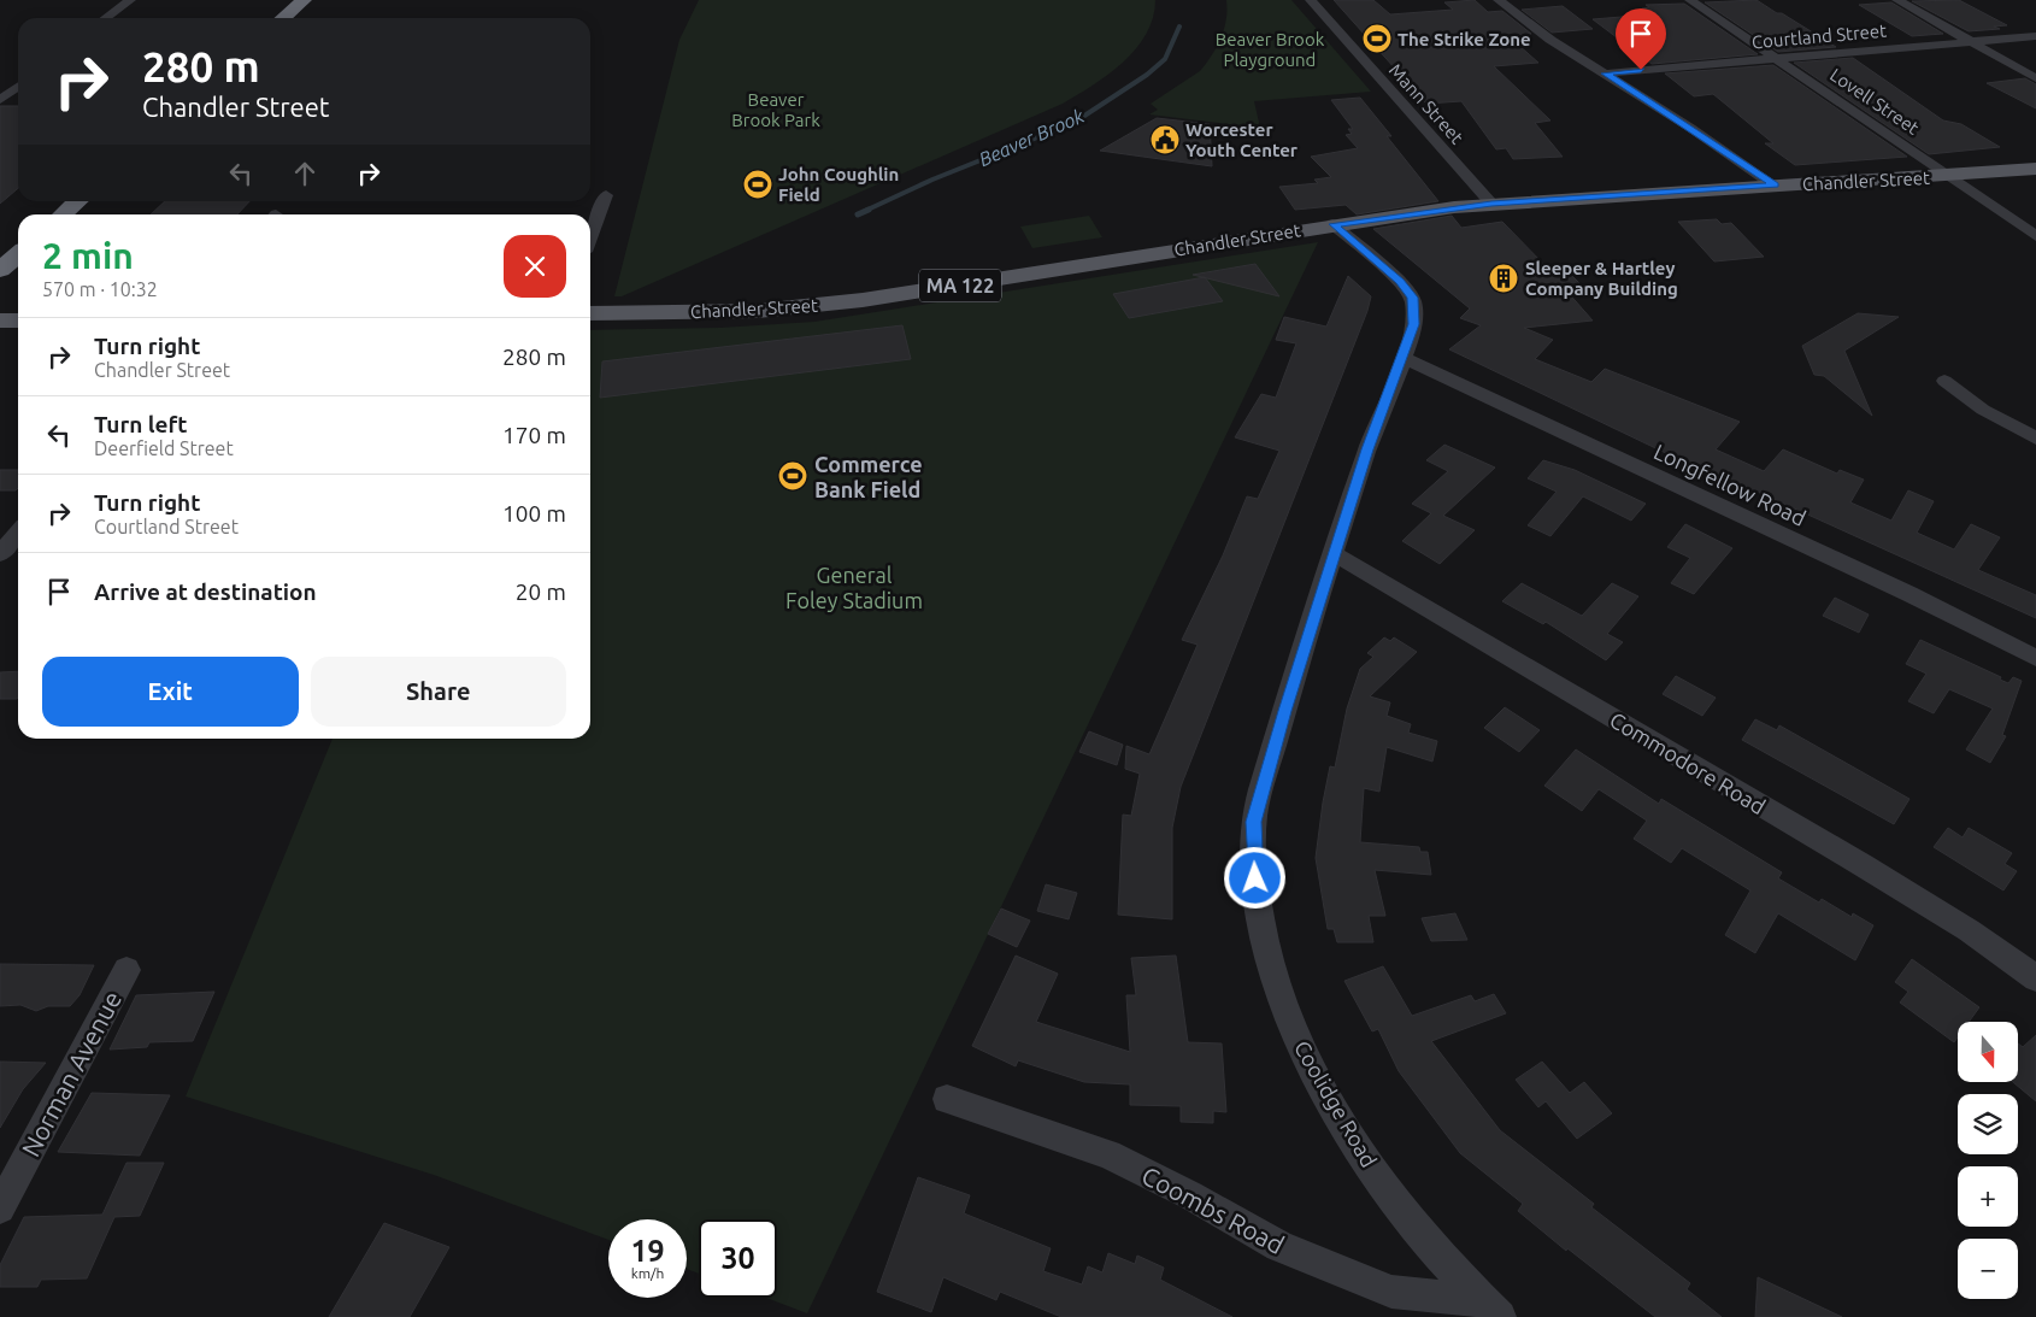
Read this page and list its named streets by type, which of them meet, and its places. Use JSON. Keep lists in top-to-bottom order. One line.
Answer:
{"streets":{"main road":["Chandler Street","MA 122"],"street":["Courtland Street","Lovell Street","Mann Street","Longfellow Road","Commodore Road","Norman Avenue","Coolidge Road","Coombs Road"]},"crossings":[["Courtland Street","Lovell Street"],["Lovell Street","Chandler Street"],["Mann Street","Chandler Street"],["Chandler Street","Coolidge Road"],["Longfellow Road","Coolidge Road"],["Commodore Road","Coolidge Road"],["Coolidge Road","Coombs Road"]],"water":["Beaver Brook"],"parks":["Beaver Brook Playground","Beaver Brook Park","General Foley Stadium"],"places":{"sports":["The Strike Zone","John Coughlin Field","Commerce Bank Field"],"public building":["Worcester Youth Center"],"building":["Sleeper & Hartley Company Building"]},"north":"bottom","page":{"turn":["280 m","Chandler Street"],"heading":["2 min","570 m · 10:32"],"list":[{"name":"Turn right","note":"Chandler Street","value":"280 m"},{"name":"Turn left","note":"Deerfield Street","value":"170 m"},{"name":"Turn right","note":"Courtland Street","value":"100 m"},{"name":"Arrive at destination","value":"20 m"}],"buttons":["Exit","Share"],"map_buttons":["+","−"],"speed":"19 km/h","limit":"30"}}
